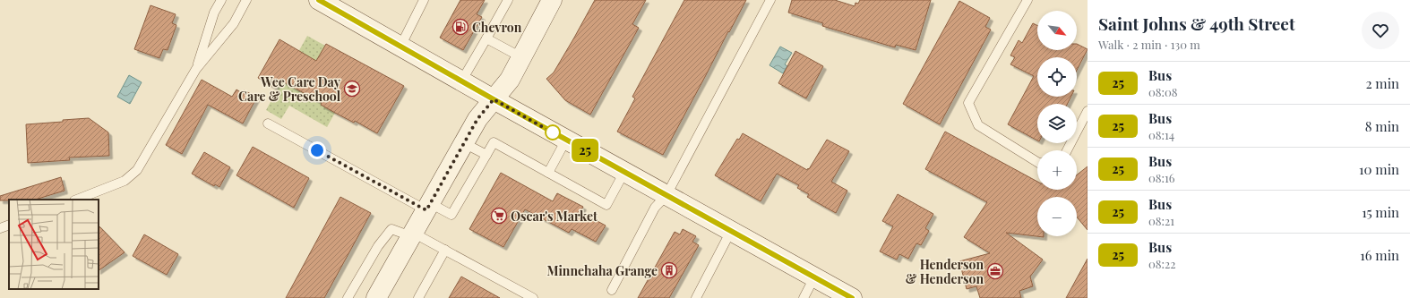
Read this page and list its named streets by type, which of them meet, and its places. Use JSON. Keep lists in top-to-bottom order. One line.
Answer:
{"places":{"fuel station":["Chevron"],"school or university":["Wee Care Day Care & Preschool"],"supermarket":["Oscar's Market"],"building":["Minnehaha Grange"],"office":["Henderson & Henderson"]},"lines":["bus line 25"],"north":"bottom right","page":{"on_map":"25","heading":["Saint Johns & 49th Street","Walk · 2 min · 130 m"],"map_buttons":["+","−"],"list":[{"mark":"25","name":"Bus","note":"08:08","value":"2 min"},{"mark":"25","name":"Bus","note":"08:14","value":"8 min"},{"mark":"25","name":"Bus","note":"08:16","value":"10 min"},{"mark":"25","name":"Bus","note":"08:21","value":"15 min"},{"mark":"25","name":"Bus","note":"08:22","value":"16 min"}]}}
